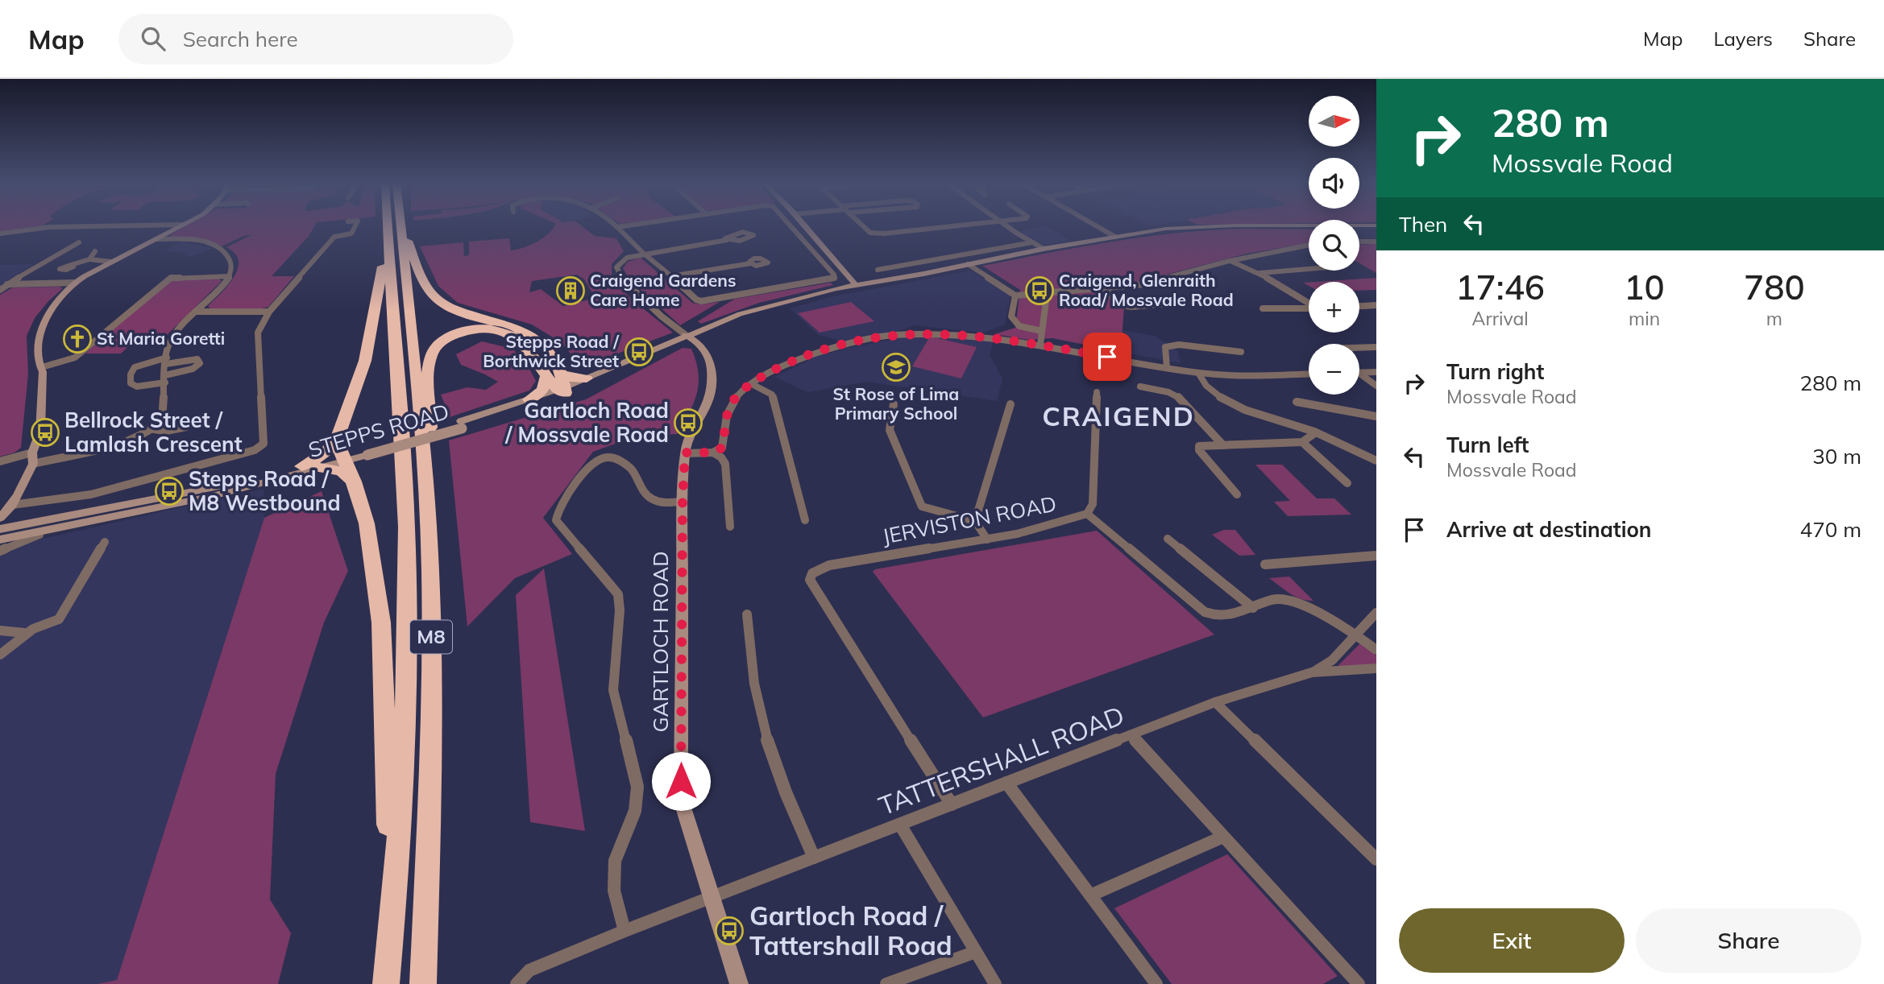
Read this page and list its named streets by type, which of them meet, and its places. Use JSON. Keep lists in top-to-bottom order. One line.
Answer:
{"streets":{"highway":["M8"],"main road":["STEPPS ROAD","GARTLOCH ROAD"],"street":["JERVISTON ROAD","TATTERSHALL ROAD"]},"crossings":[["STEPPS ROAD","GARTLOCH ROAD"],["JERVISTON ROAD","TATTERSHALL ROAD"],["GARTLOCH ROAD","TATTERSHALL ROAD"]],"districts":["CRAIGEND"],"places":{"building":["Craigend Gardens Care Home"],"bus stop":["Craigend, Glenraith Road/ Mossvale Road","Stepps Road / Borthwick Street","Gartloch Road / Mossvale Road","Bellrock Street / Lamlash Crescent","Stepps Road / M8 Westbound","Gartloch Road / Tattershall Road"],"church":["St Maria Goretti"],"school or university":["St Rose of Lima Primary School"]},"north":"right","page":{"header":"Map","search":"Search here","nav":["Map","Layers","Share"],"turn":["280 m","Mossvale Road"],"map_buttons":["+","−"],"then":"Then","eta":["17:46","Arrival","10","min","780","m"],"list":[{"name":"Turn right","note":"Mossvale Road","value":"280 m"},{"name":"Turn left","note":"Mossvale Road","value":"30 m"},{"name":"Arrive at destination","value":"470 m"}],"buttons":["Exit","Share"]}}
